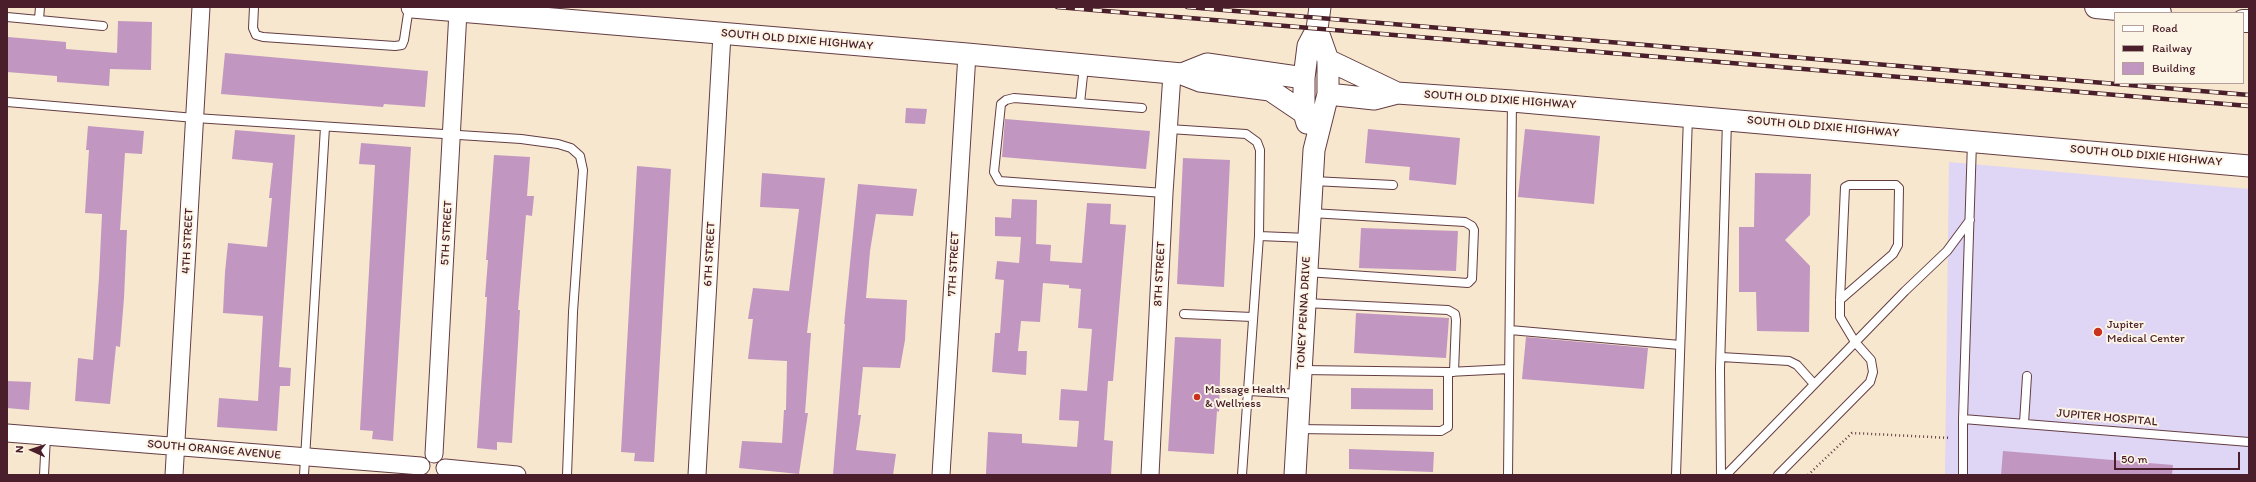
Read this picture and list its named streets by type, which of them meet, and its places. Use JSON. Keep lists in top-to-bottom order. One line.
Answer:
{"streets":{"street":["SOUTH OLD DIXIE HIGHWAY","5TH STREET","4TH STREET","6TH STREET","7TH STREET","8TH STREET","TONEY PENNA DRIVE","SOUTH ORANGE AVENUE"],"lane":["JUPITER HOSPITAL"]},"crossings":[["SOUTH OLD DIXIE HIGHWAY","5TH STREET"],["SOUTH OLD DIXIE HIGHWAY","6TH STREET"],["SOUTH OLD DIXIE HIGHWAY","7TH STREET"],["SOUTH OLD DIXIE HIGHWAY","8TH STREET"],["SOUTH OLD DIXIE HIGHWAY","TONEY PENNA DRIVE"],["4TH STREET","SOUTH ORANGE AVENUE"]],"places":["Jupiter Medical Center","Massage Health & Wellness"],"legend":["Road","Railway","Building"],"scale_bar":"50 m","north":"left"}
